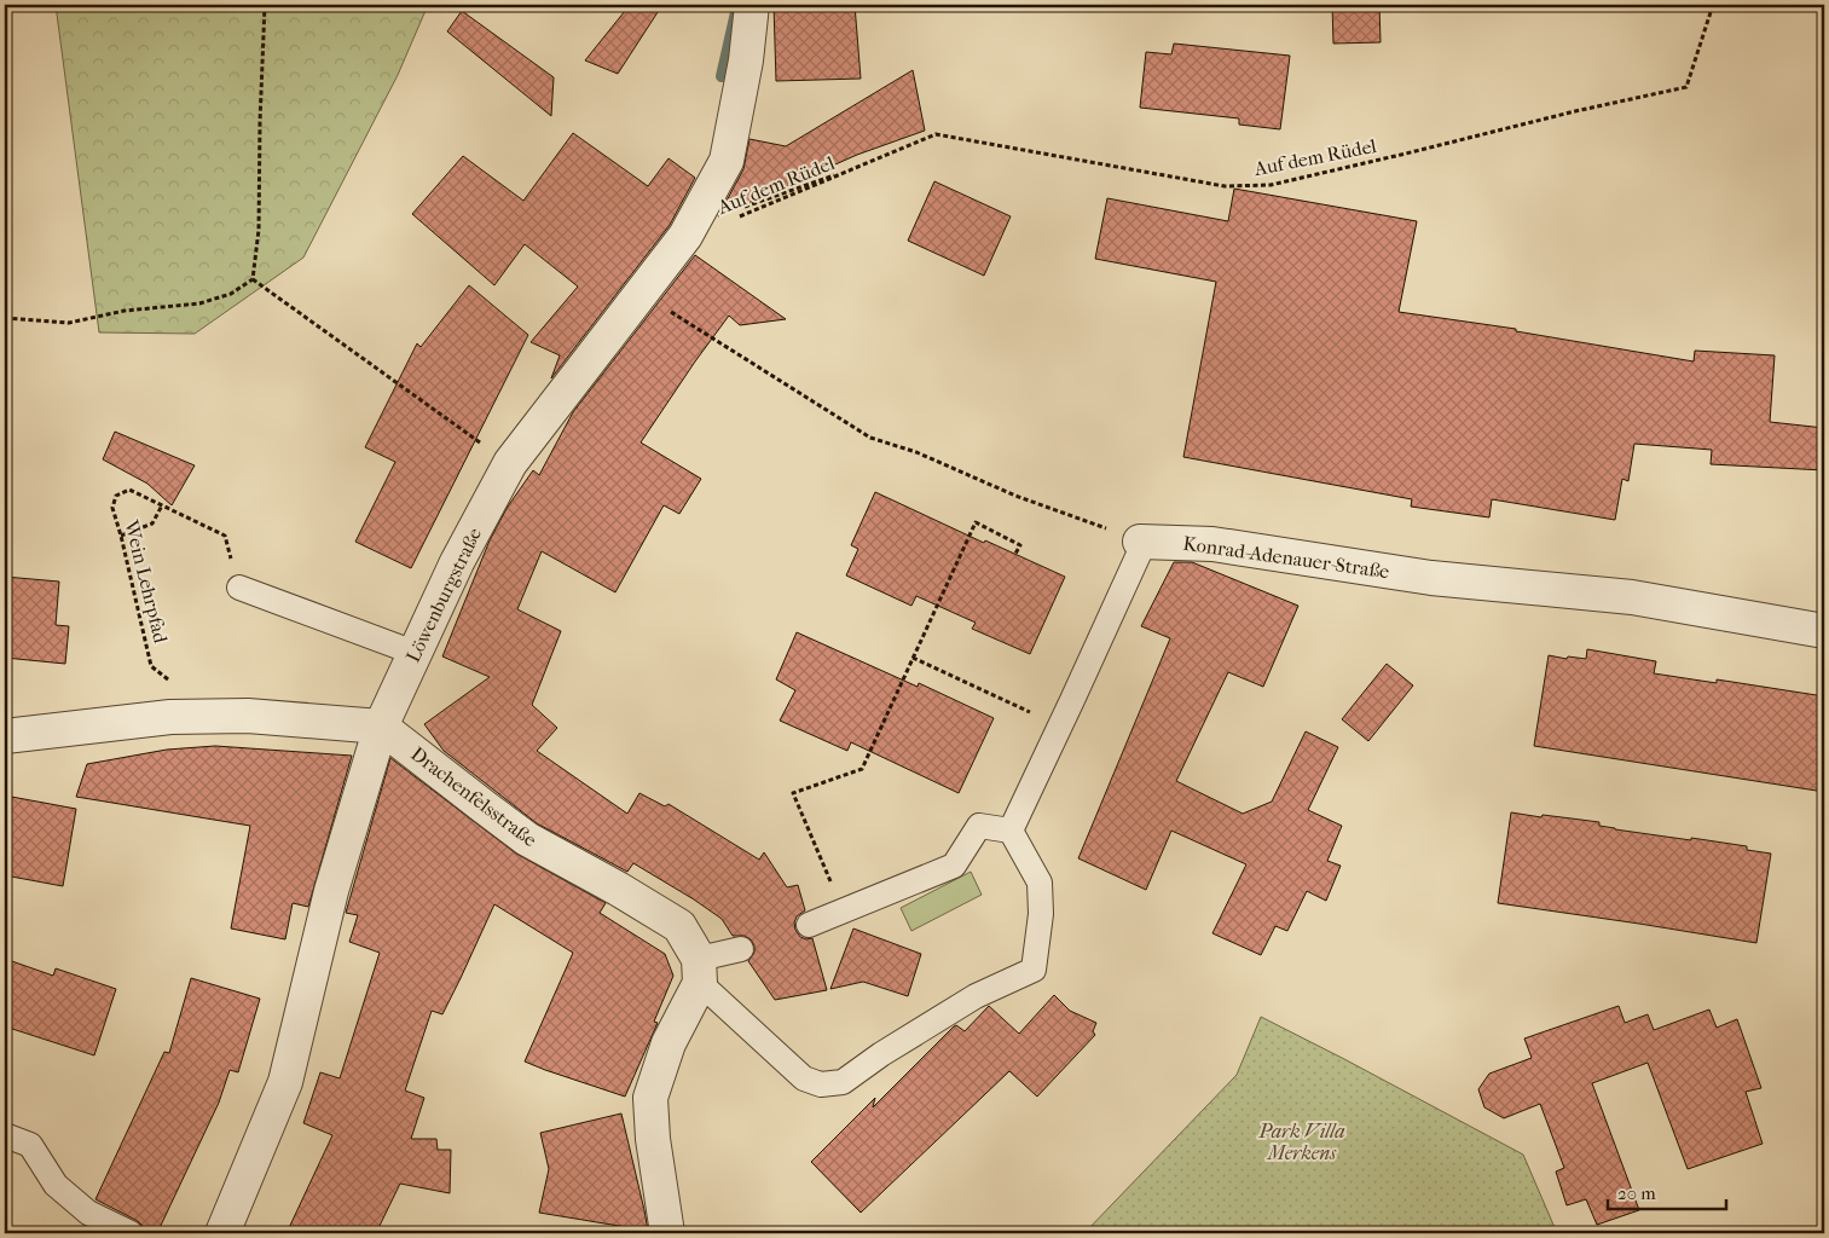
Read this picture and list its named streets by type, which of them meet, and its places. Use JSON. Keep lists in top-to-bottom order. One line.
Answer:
{"streets":{"street":["Konrad-Adenauer-Straße","Löwenburgstraße","Drachenfelsstraße"],"path":["Auf dem Rüdel","Wein Lehrpfad"]},"crossings":[["Auf dem Rüdel","Löwenburgstraße"],["Löwenburgstraße","Drachenfelsstraße"]],"parks":["Park Villa Merkens"],"scale_bar":"20 m"}
